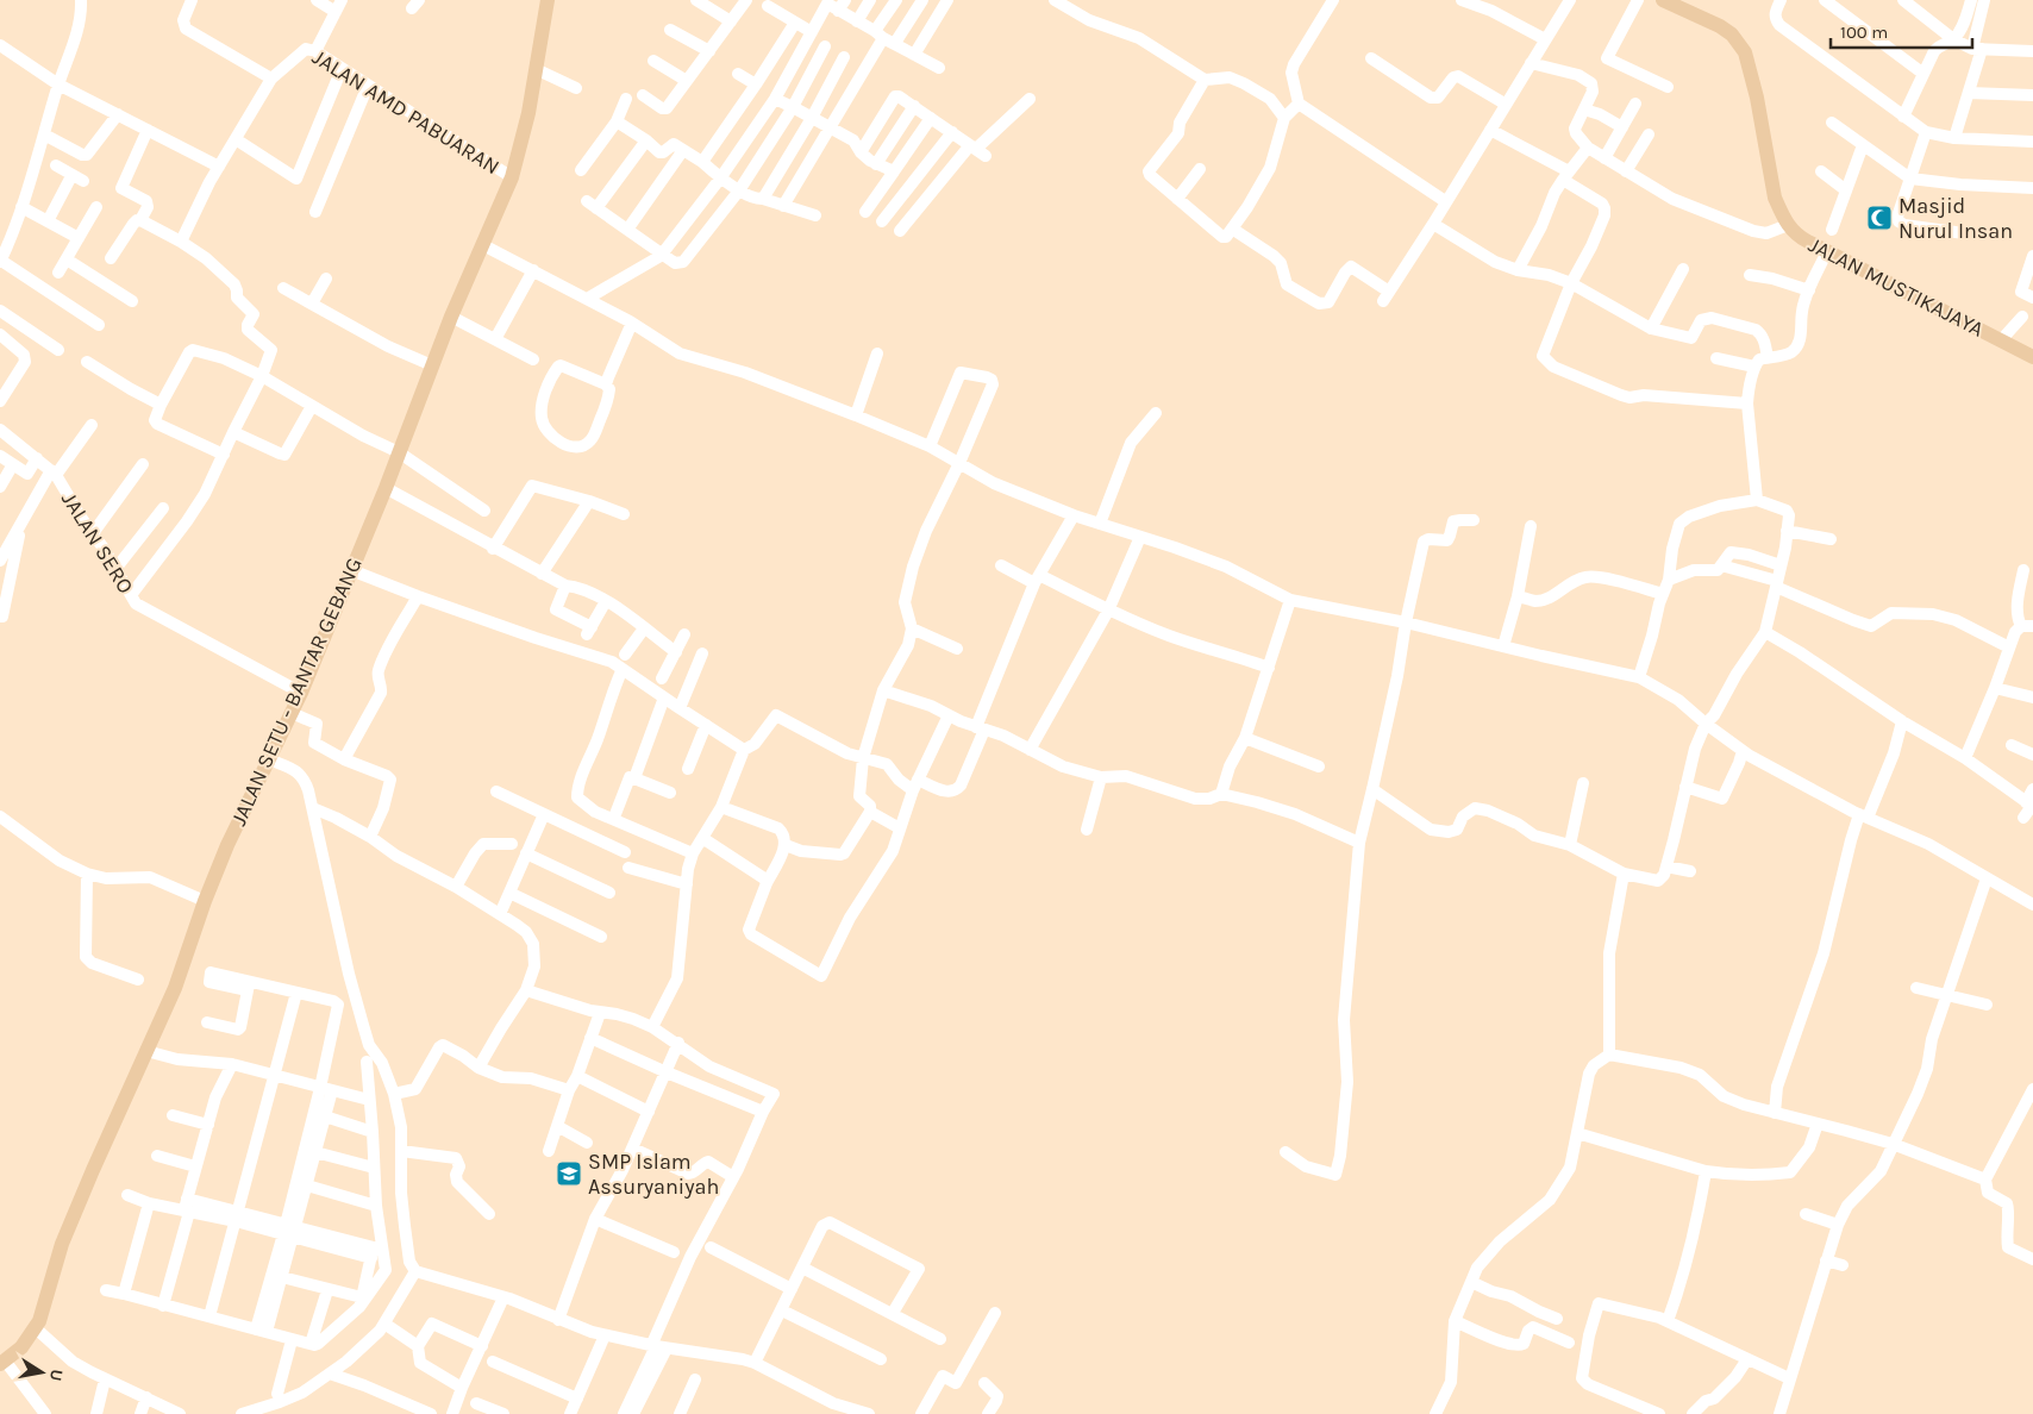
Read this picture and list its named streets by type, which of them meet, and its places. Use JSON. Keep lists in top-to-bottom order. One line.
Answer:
{"streets":{"main road":["JALAN MUSTIKAJAYA","JALAN SETU - BANTAR GEBANG"],"street":["JALAN AMD PABUARAN","JALAN SERO"]},"crossings":[["JALAN AMD PABUARAN","JALAN SETU - BANTAR GEBANG"],["JALAN SERO","JALAN SETU - BANTAR GEBANG"]],"places":{"mosque":["Masjid Nurul Insan"],"school or university":["SMP Islam Assuryaniyah"]},"scale_bar":"100 m","north":"right"}
